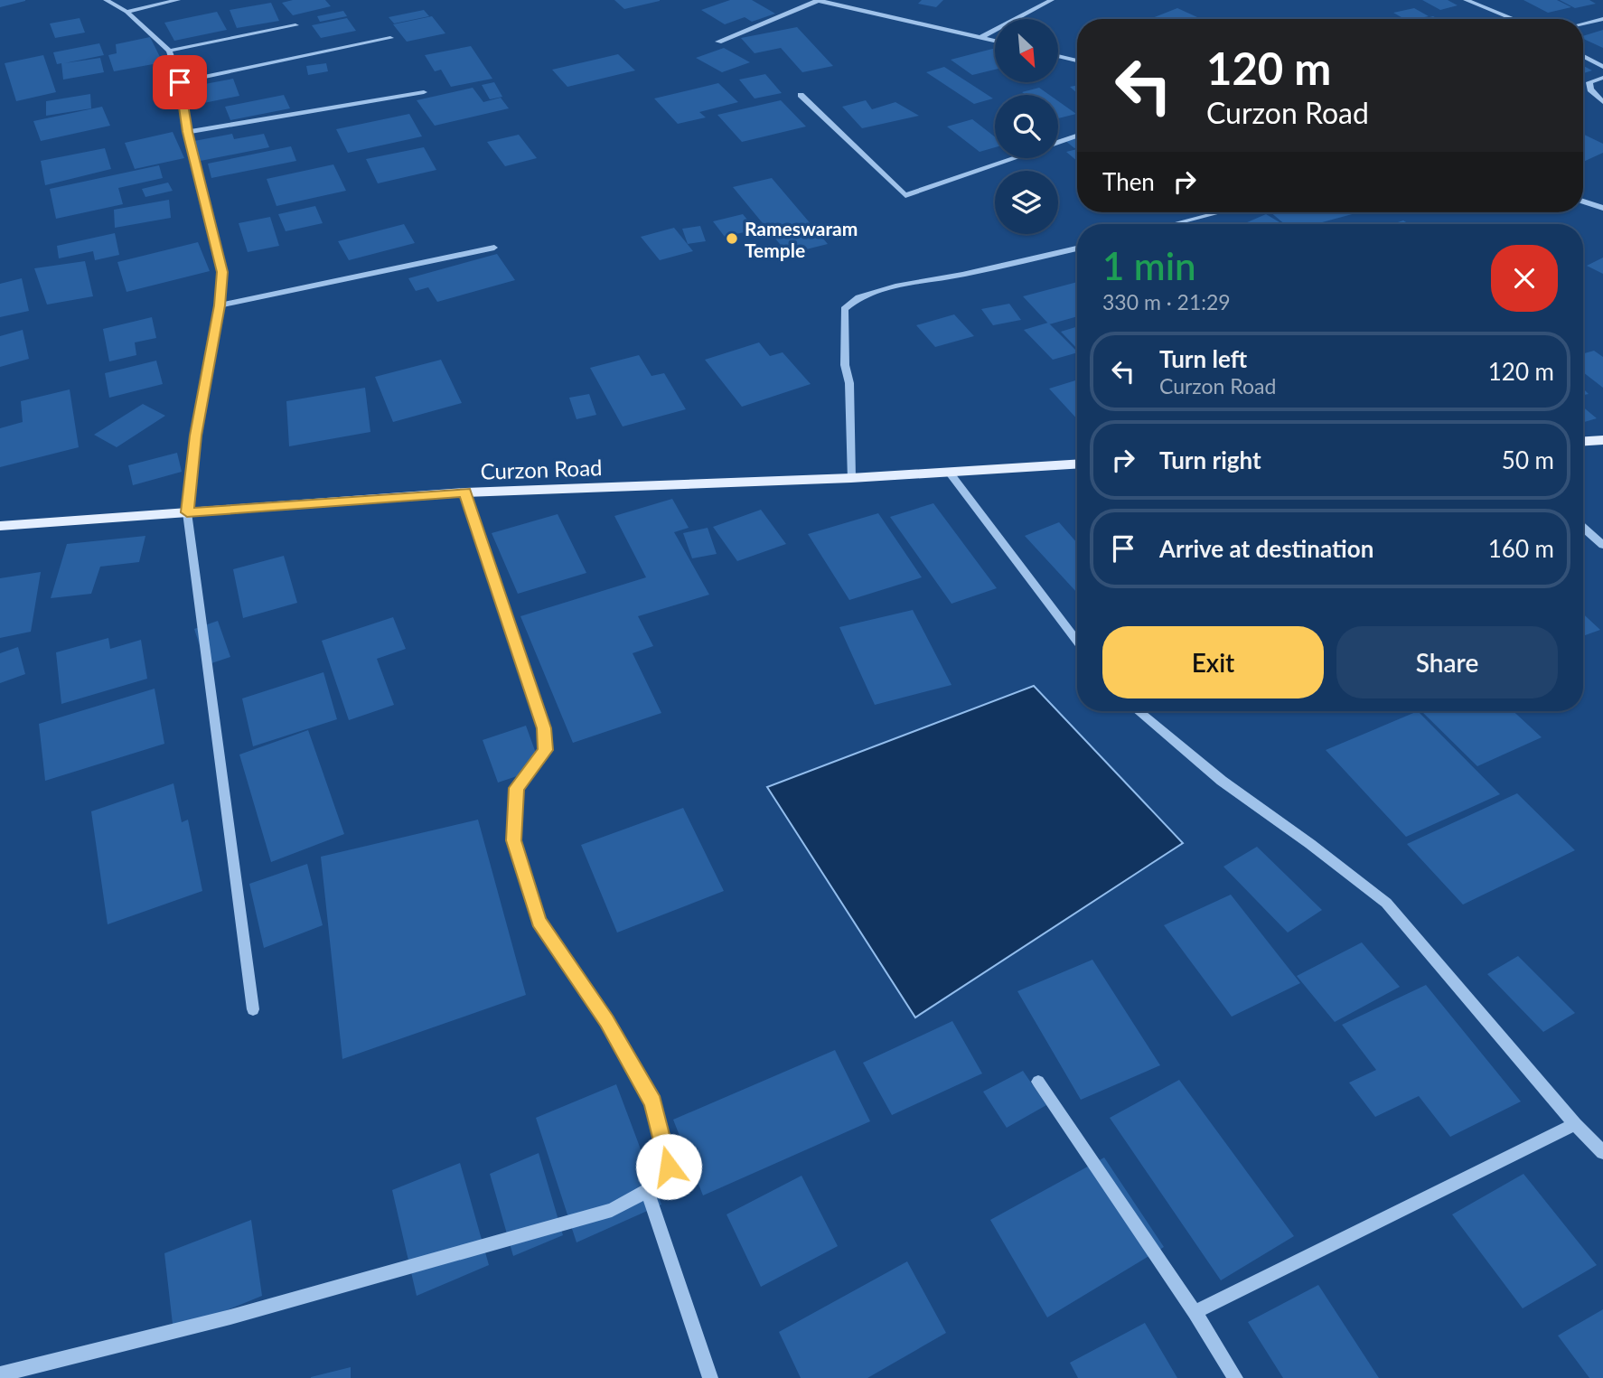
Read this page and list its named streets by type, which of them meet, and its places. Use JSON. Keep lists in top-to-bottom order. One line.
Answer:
{"streets":{"main road":["Curzon Road"]},"places":["Rameswaram Temple"],"north":"bottom right","page":{"turn":["120 m","Curzon Road"],"then":"Then","heading":["1 min","330 m · 21:29"],"list":[{"name":"Turn left","note":"Curzon Road","value":"120 m"},{"name":"Turn right","value":"50 m"},{"name":"Arrive at destination","value":"160 m"}],"buttons":["Exit","Share"]}}
